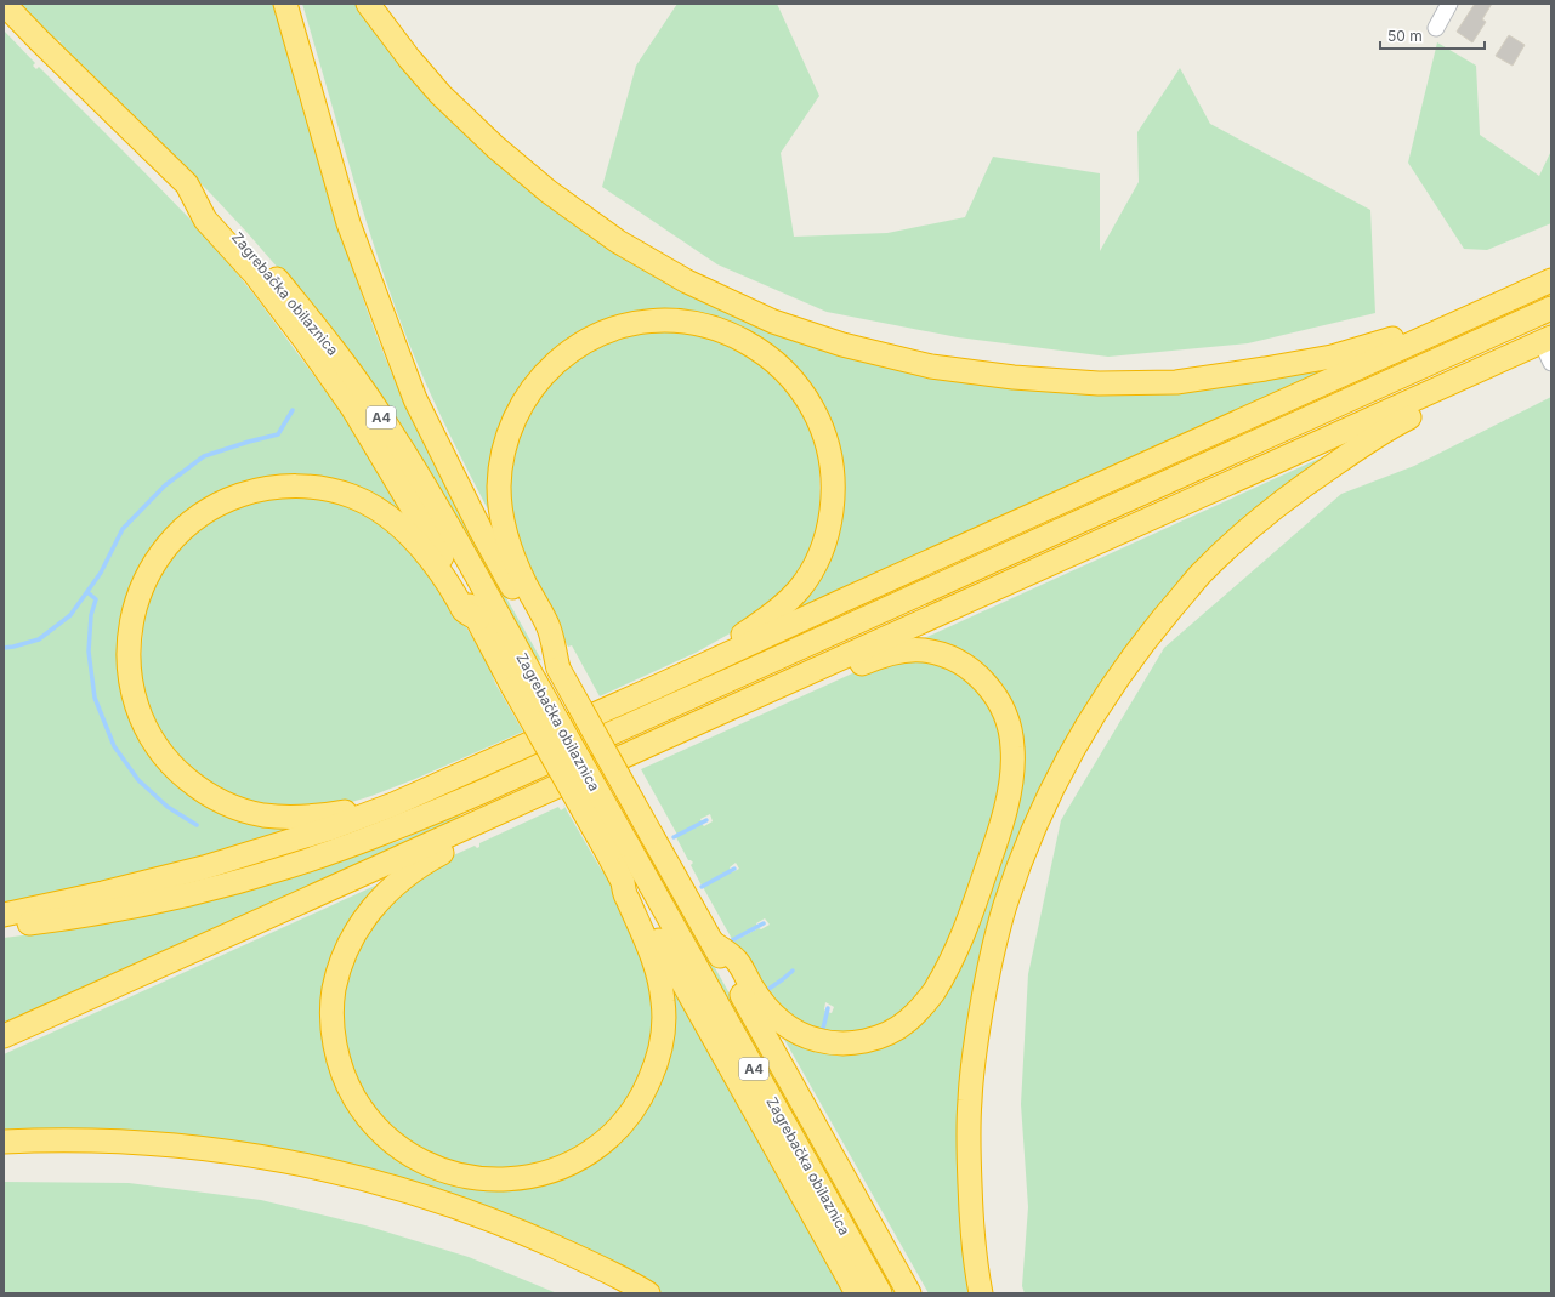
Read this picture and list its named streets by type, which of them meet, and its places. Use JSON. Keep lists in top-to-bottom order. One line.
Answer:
{"streets":{"highway":["Zagrebačka obilaznica","A4"]},"scale_bar":"50 m"}
